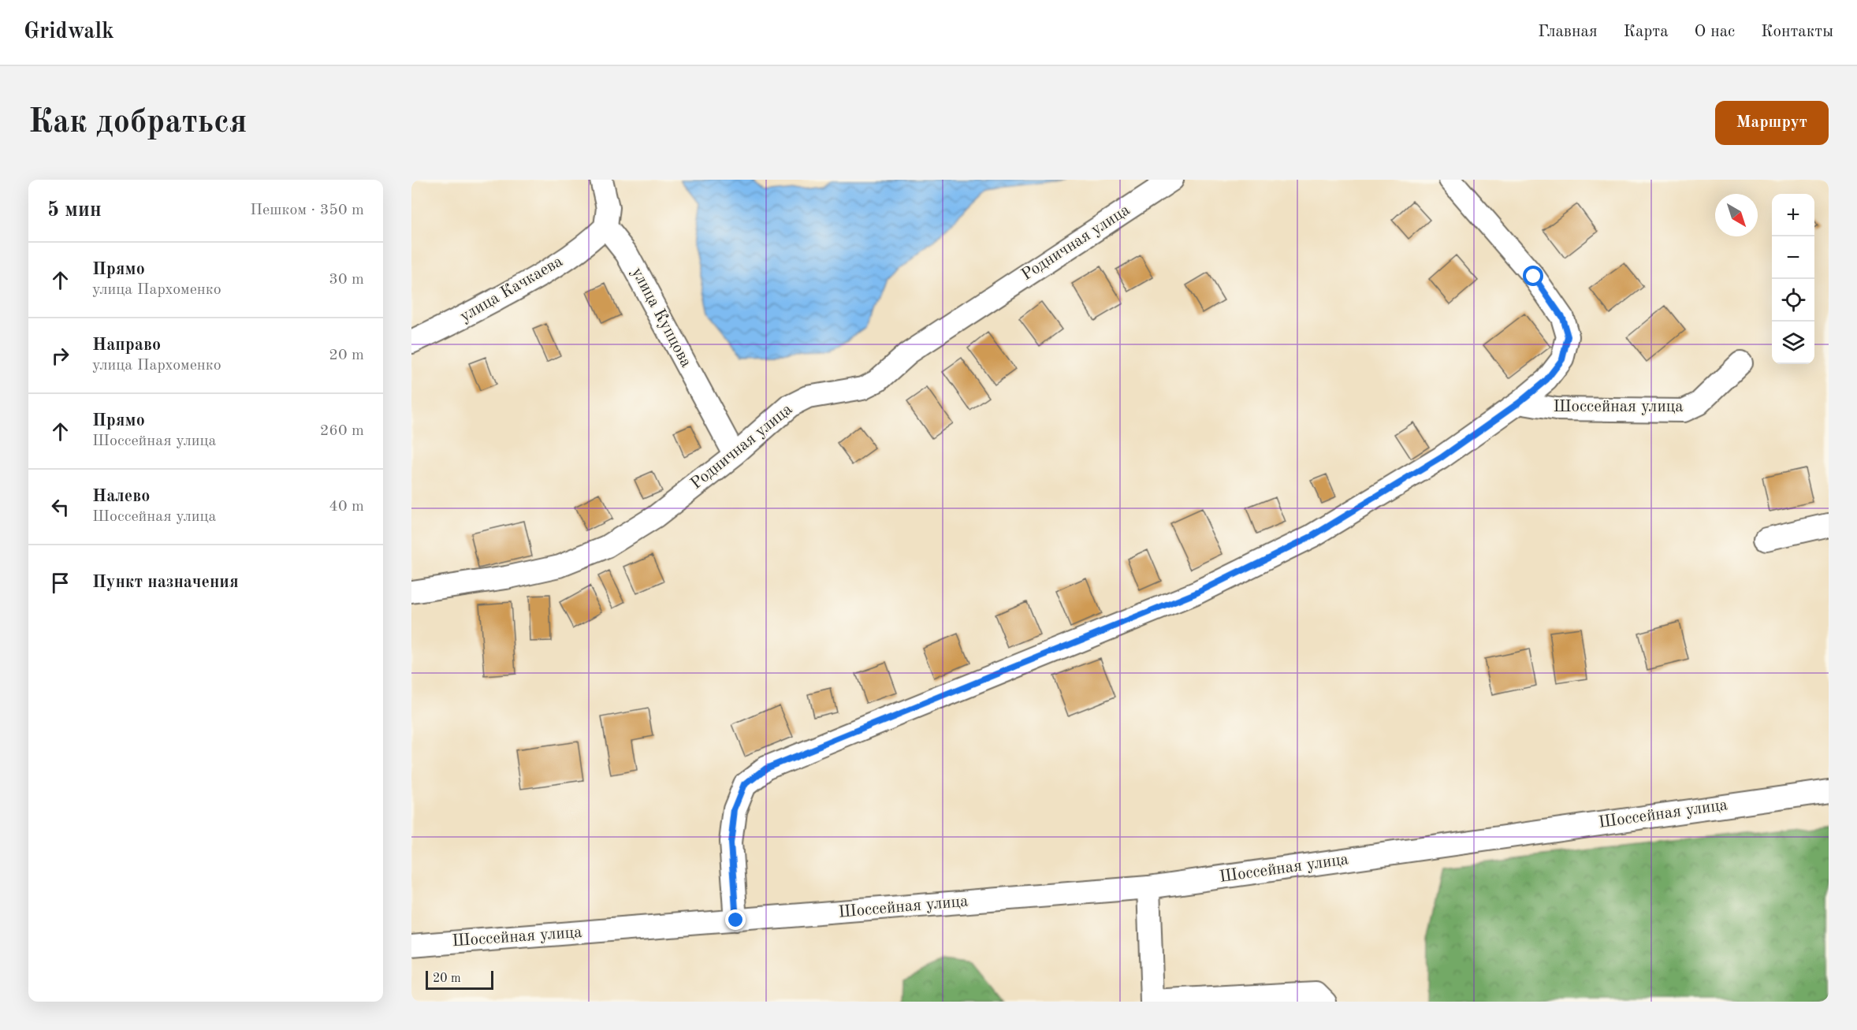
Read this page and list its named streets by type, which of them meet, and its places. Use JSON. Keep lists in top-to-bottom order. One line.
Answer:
{"streets":{"street":["Родничная улица","улица Качкаева","улица Купцова","Шоссейная улица"]},"crossings":[["Родничная улица","улица Купцова"],["улица Качкаева","улица Купцова"]],"scale_bar":"20 m","north":"bottom right","page":{"header":"Gridwalk","nav":["Главная","Карта","О нас","Контакты"],"buttons":"Маршрут","title":"Как добраться","heading":["5 мин","Пешком · 350 m"],"map_buttons":["+","−"],"list":[["Прямо","улица Пархоменко","30 m"],["Направо","улица Пархоменко","20 m"],["Прямо","Шоссейная улица","260 m"],["Налево","Шоссейная улица","40 m"],"Пункт назначения"],"scale":"20 m"}}
